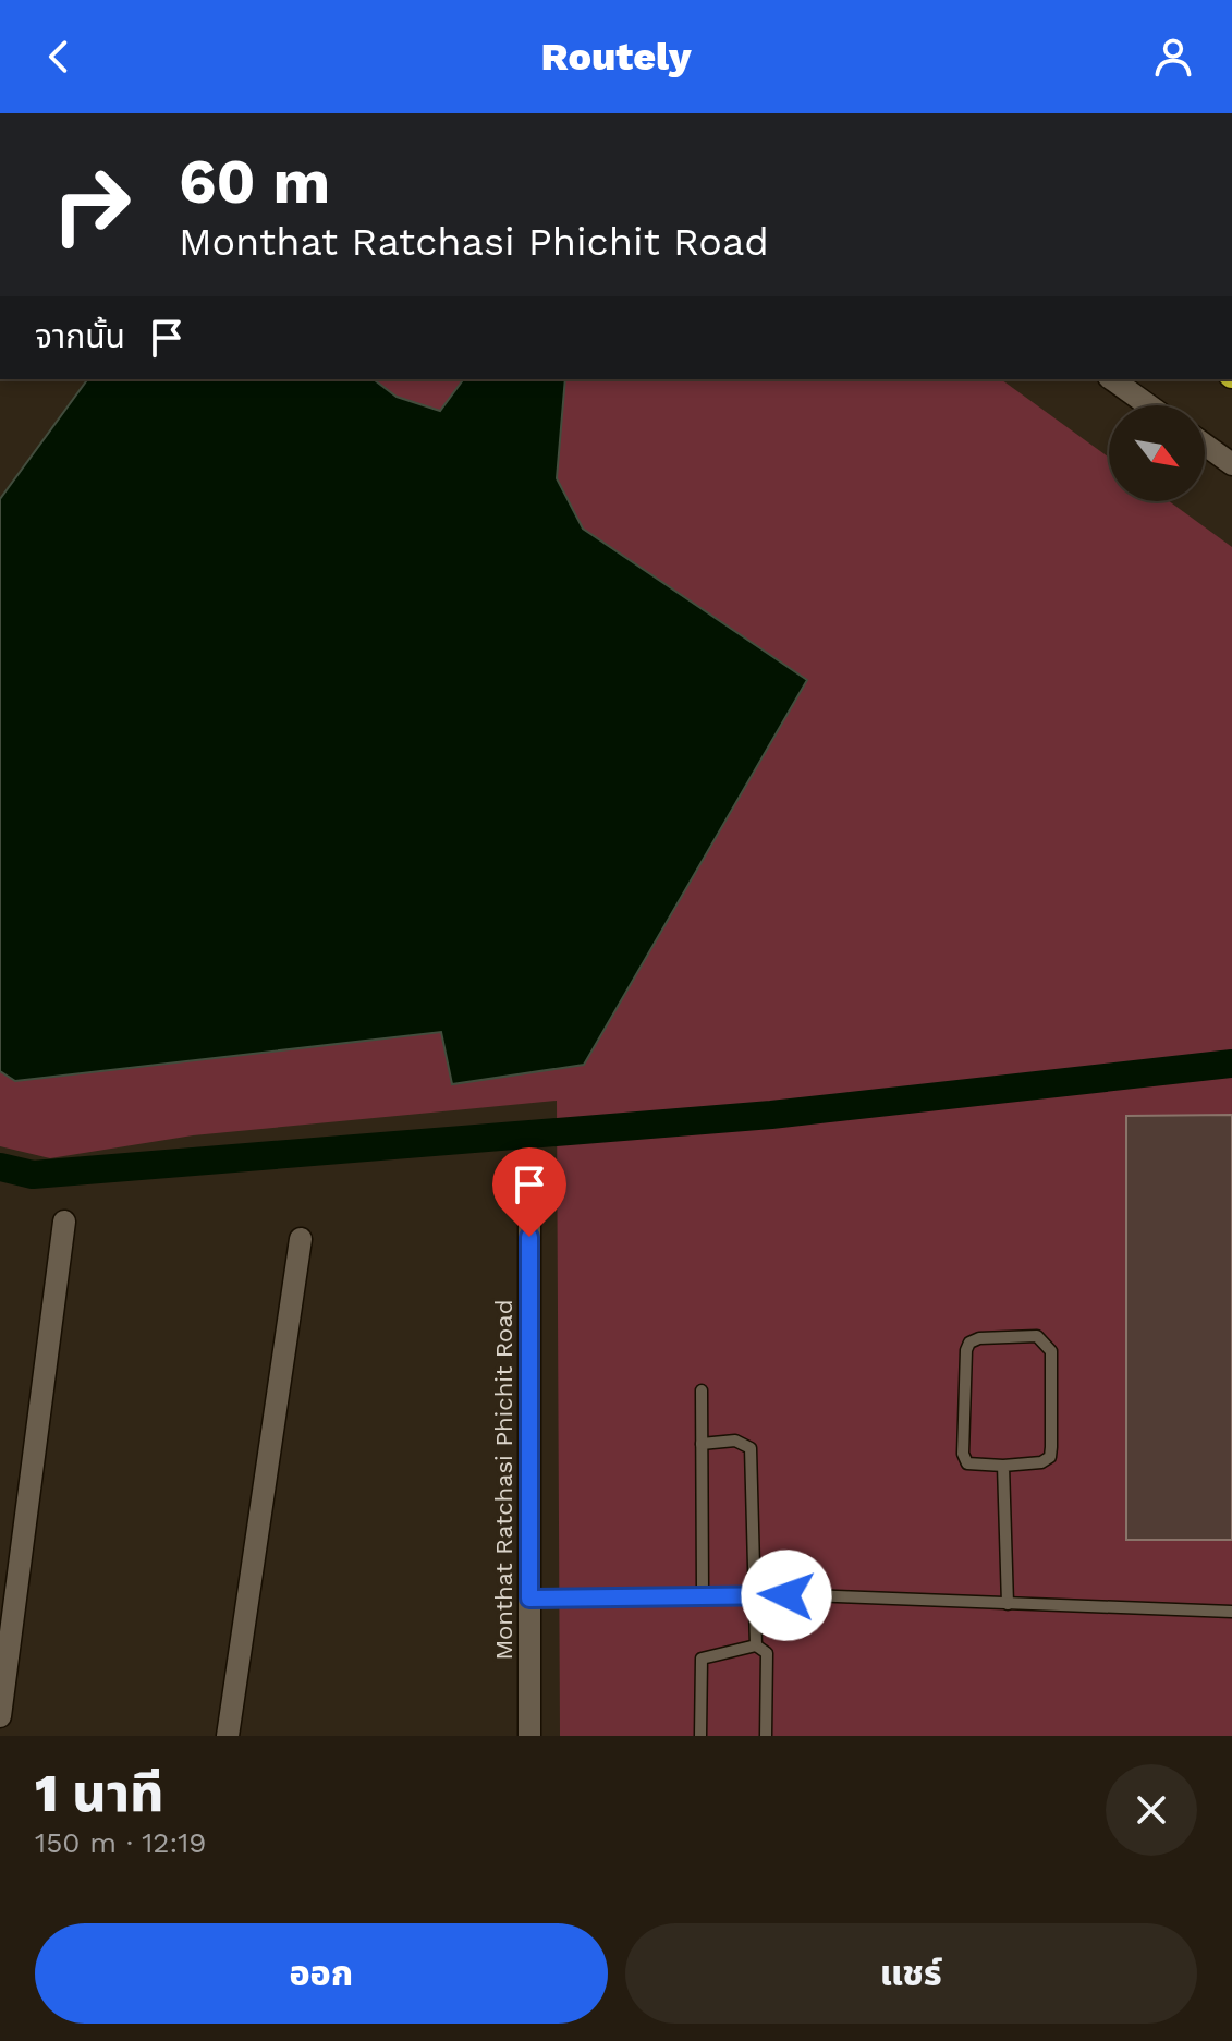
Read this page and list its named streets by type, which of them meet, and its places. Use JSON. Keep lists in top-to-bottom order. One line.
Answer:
{"streets":{"street":["Monthat Ratchasi Phichit Road"]},"north":"bottom right","page":{"header":"Routely","turn":["60 m","Monthat Ratchasi Phichit Road"],"then":"จากนั้น","heading":["1 นาที","150 m · 12:19"],"buttons":["ออก","แชร์"]}}
